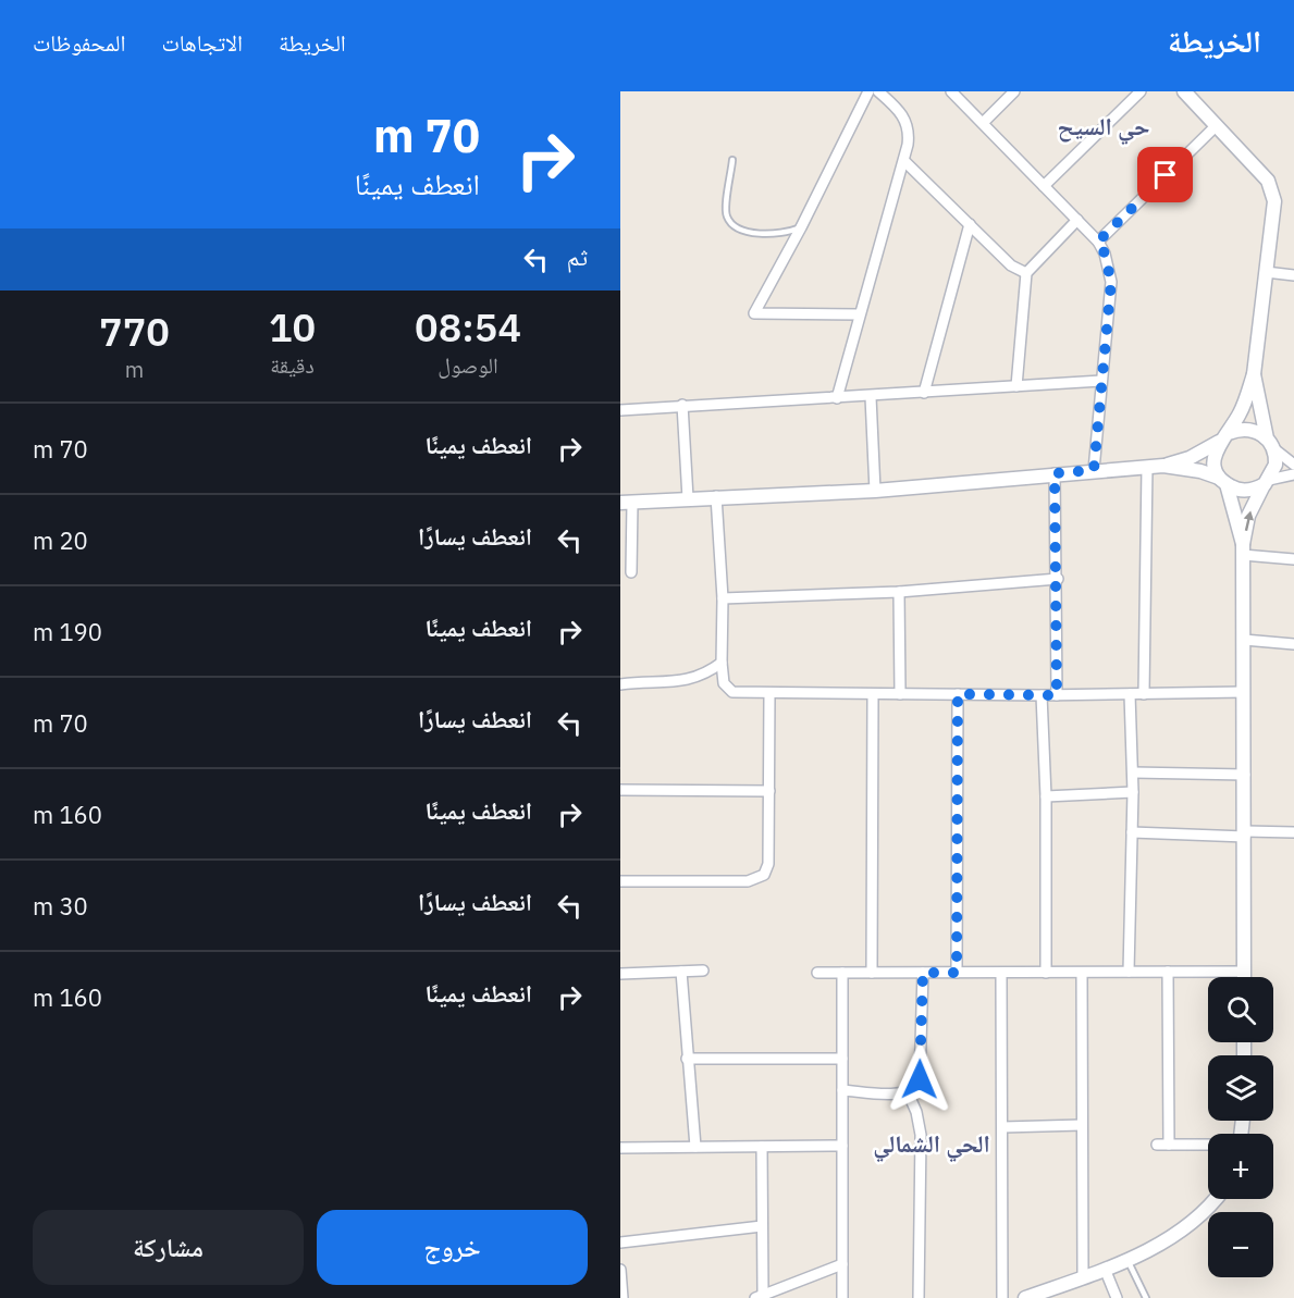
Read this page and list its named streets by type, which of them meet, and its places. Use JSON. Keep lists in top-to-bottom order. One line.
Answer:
{"districts":["حي السيح","الحي الشمالي"],"page":{"header":"الخريطة","nav":["الخريطة","الاتجاهات","المحفوظات"],"turn":["70 m","انعطف يمينًا"],"then":"ثم","eta":["08:54","الوصول","10","دقيقة","770","m"],"list":[{"name":"انعطف يمينًا","value":"70 m"},{"name":"انعطف يسارًا","value":"20 m"},{"name":"انعطف يمينًا","value":"190 m"},{"name":"انعطف يسارًا","value":"70 m"},{"name":"انعطف يمينًا","value":"160 m"},{"name":"انعطف يسارًا","value":"30 m"},{"name":"انعطف يمينًا","value":"160 m"}],"map_buttons":["+","−"],"buttons":["خروج","مشاركة"]}}
